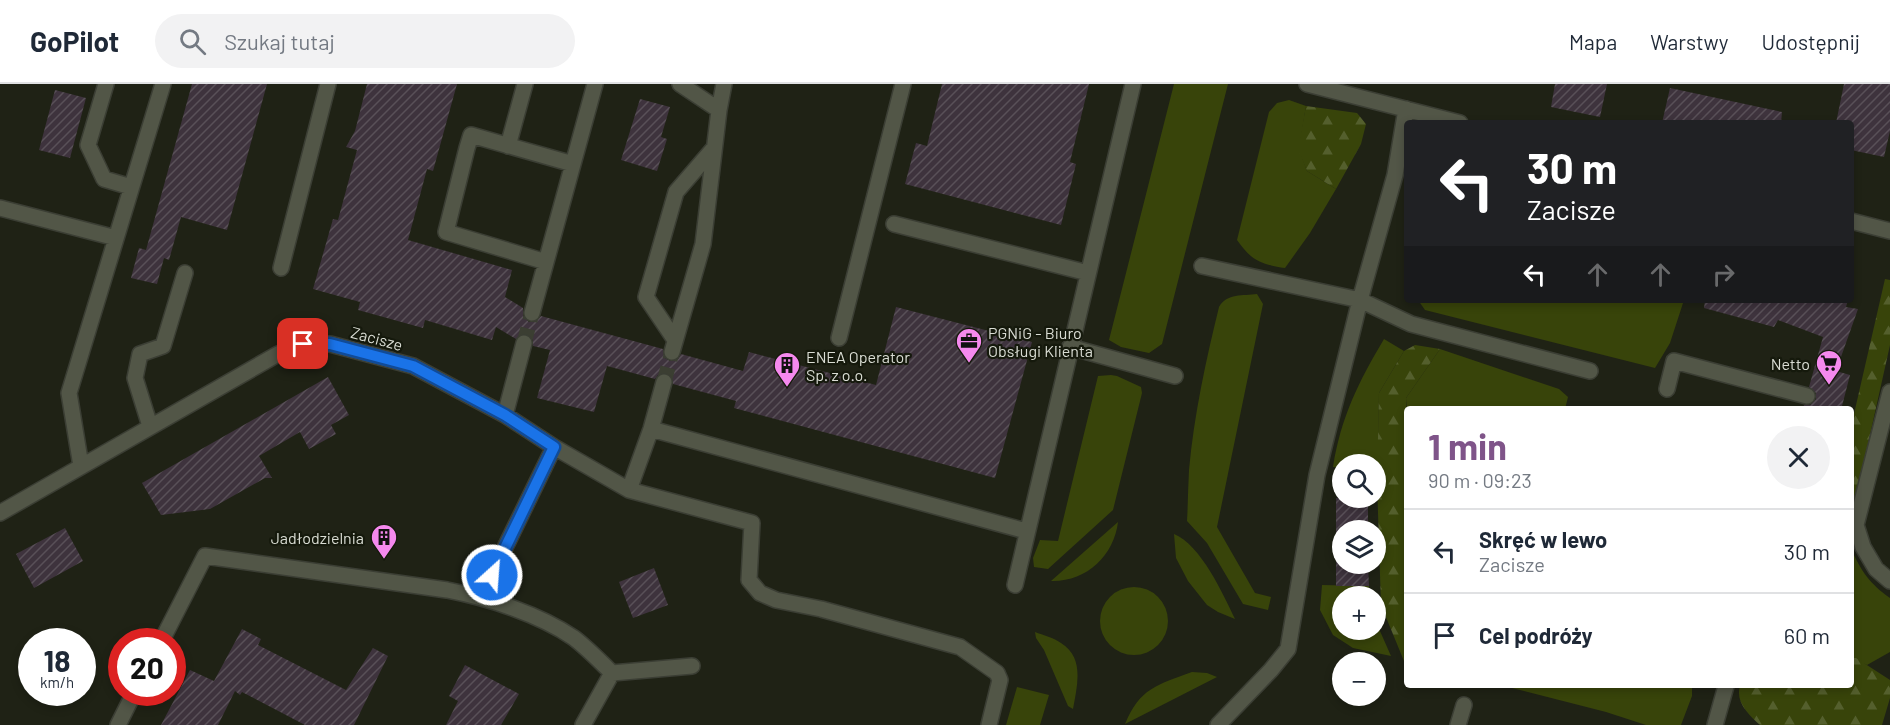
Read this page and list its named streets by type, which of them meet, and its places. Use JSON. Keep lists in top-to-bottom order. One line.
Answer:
{"streets":{"street":["Zacisze"]},"places":{"office":["PGNiG - Biuro Obsługi Klienta"],"supermarket":["Netto"],"building":["ENEA Operator Sp. z o.o.","Jadłodzielnia"]},"page":{"header":"GoPilot","search":"Szukaj tutaj","nav":["Mapa","Warstwy","Udostępnij"],"turn":["30 m","Zacisze"],"heading":["1 min","90 m · 09:23"],"map_buttons":["+","−"],"list":[{"name":"Skręć w lewo","note":"Zacisze","value":"30 m"},{"name":"Cel podróży","value":"60 m"}],"speed":"18 km/h","limit":"20"}}
